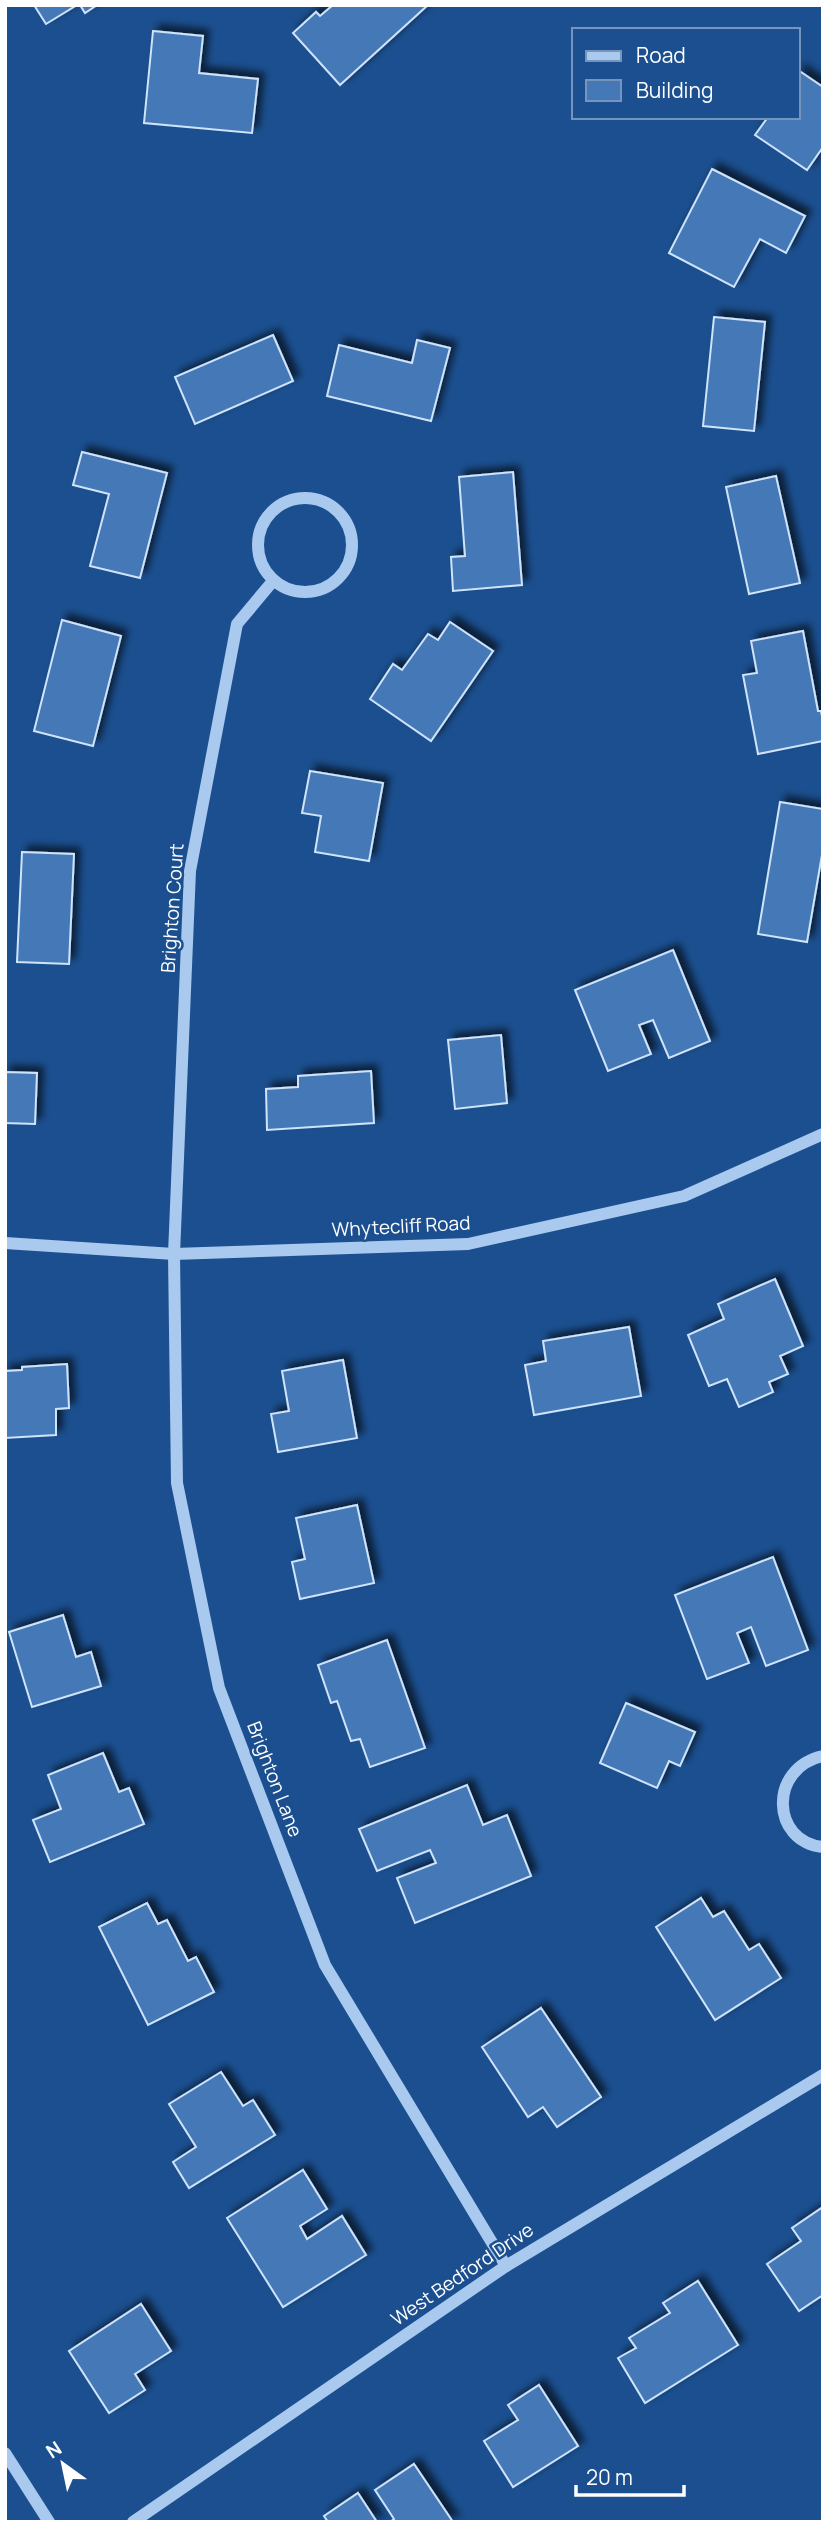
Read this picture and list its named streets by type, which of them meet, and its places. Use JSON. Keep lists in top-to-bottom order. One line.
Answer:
{"streets":{"street":["Brighton Court","Whytecliff Road","Brighton Lane","West Bedford Drive"]},"crossings":[["Brighton Court","Whytecliff Road"],["Brighton Court","Brighton Lane"],["Whytecliff Road","Brighton Lane"],["Brighton Lane","West Bedford Drive"]],"legend":["Road","Building"],"scale_bar":"20 m","north":"top left"}
